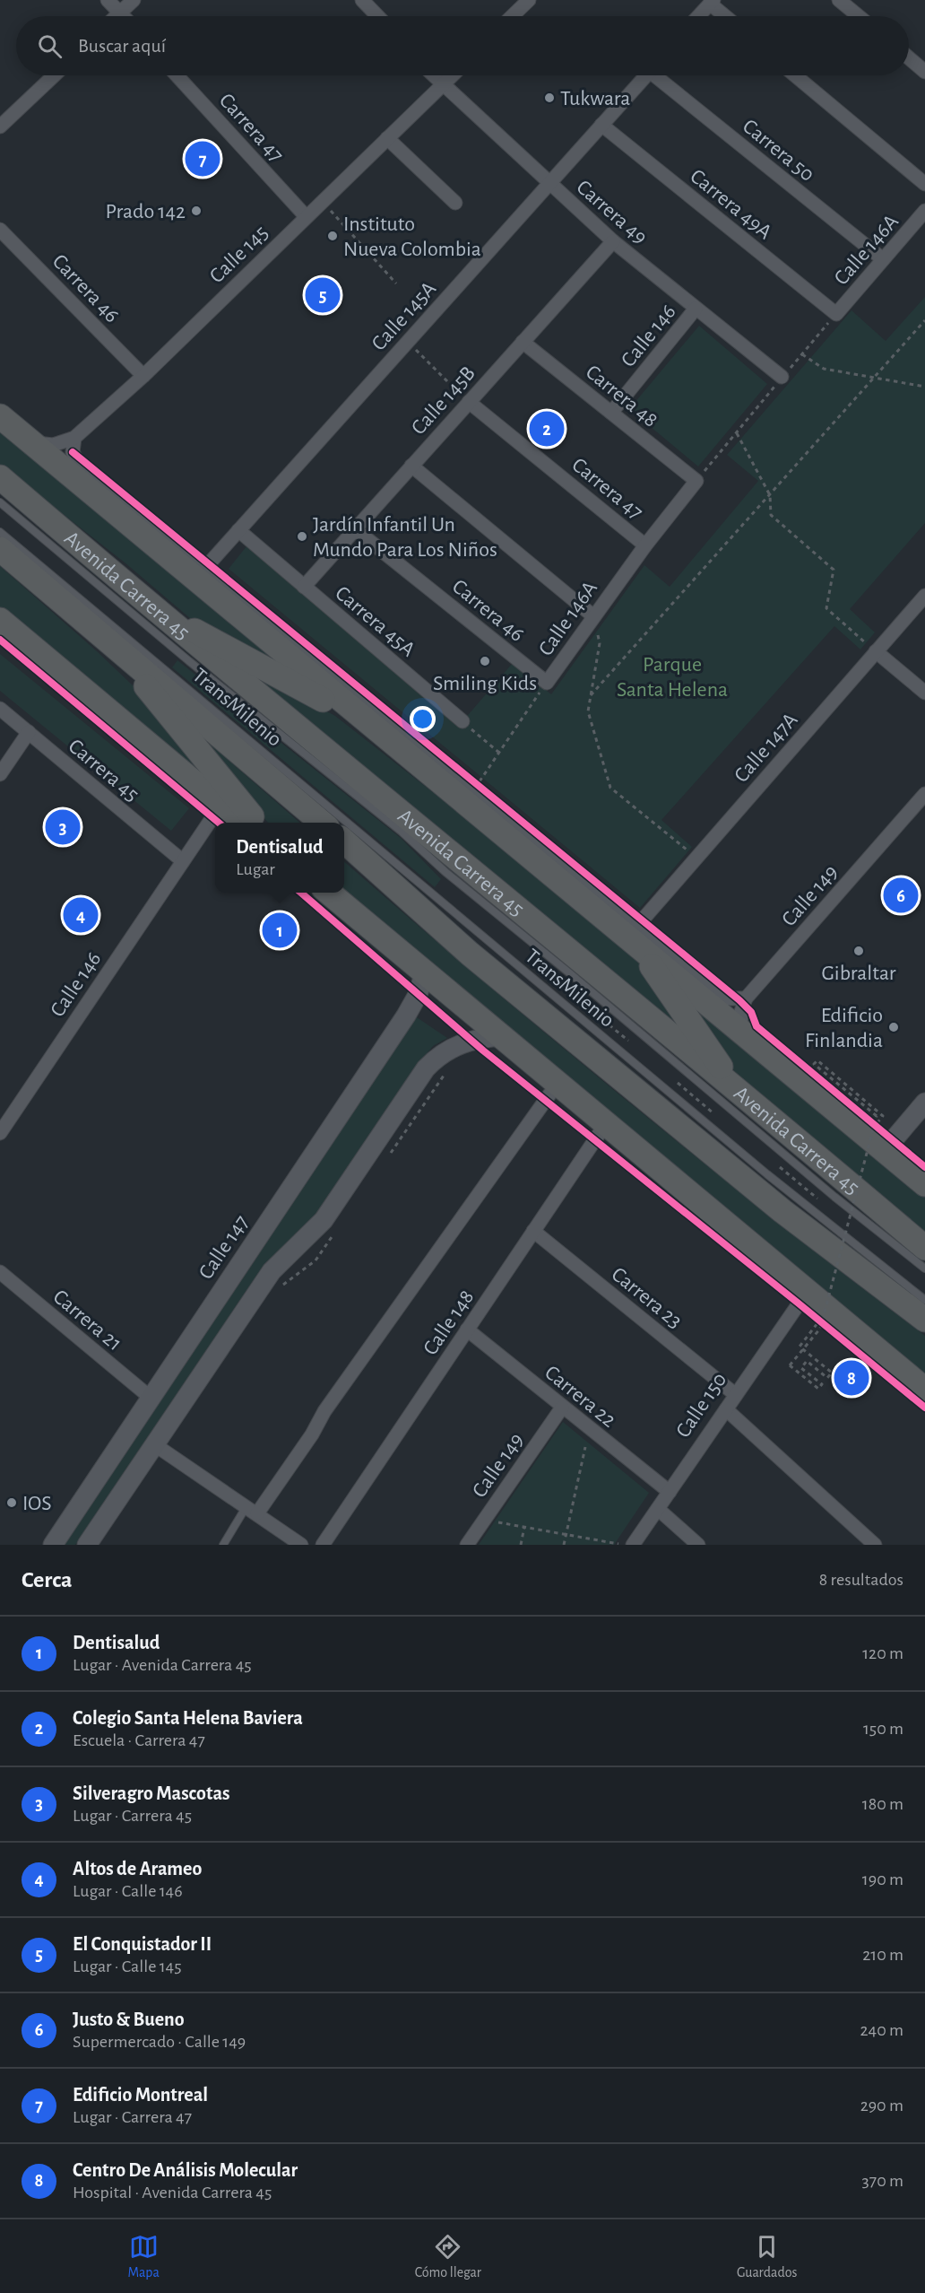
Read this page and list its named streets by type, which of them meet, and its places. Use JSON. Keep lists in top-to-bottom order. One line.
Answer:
{"streets":{"highway":["Avenida Carrera 45"],"main road":["Calle 147"],"street":["Carrera 47","Carrera 50","Carrera 49A","Carrera 49","Calle 146A","Calle 145","Carrera 46","Calle 145A","Calle 146","Carrera 48","Calle 145B","Carrera 45A","Calle 147A","Carrera 45","Calle 149","Carrera 23","Carrera 21","Calle 148","Carrera 22","Calle 150"],"lane":["TransMilenio"]},"crossings":[["Carrera 47","Calle 146A"],["Carrera 47","Calle 145"],["Carrera 47","Calle 145B"],["Carrera 50","Calle 146A"],["Carrera 49A","Calle 146A"],["Carrera 49A","Calle 145A"],["Carrera 49","Calle 145"],["Carrera 49","Calle 145A"],["Carrera 49","Calle 146"],["Carrera 49","Calle 145B"],["Calle 146A","Carrera 46"],["Calle 146A","Carrera 48"],["Calle 145","Carrera 46"],["Carrera 46","Calle 145B"],["Calle 145A","Carrera 45A"],["Calle 146","Carrera 48"],["Calle 146","Carrera 45"],["Carrera 48","Calle 145B"],["Calle 145B","Carrera 45A"],["Calle 149","Carrera 22"],["Calle 147","Carrera 21"],["Carrera 23","Calle 148"],["Carrera 23","Calle 150"],["Calle 148","Carrera 22"],["Carrera 22","Calle 150"]],"parks":["Parque Santa Helena"],"places":["Tukwara","Prado 142","Instituto Nueva Colombia","Jardín Infantil Un Mundo Para Los Niños","Smiling Kids","Gibraltar","Edificio Finlandia","IOS"],"page":{"search":"Buscar aquí","pins":["7","5","2","3","6","4","1","8"],"popup":["Dentisalud","Lugar"],"heading":["Cerca","8 resultados"],"list":[{"mark":"1","name":"Dentisalud","note":"Lugar · Avenida Carrera 45","value":"120 m"},{"mark":"2","name":"Colegio Santa Helena Baviera","note":"Escuela · Carrera 47","value":"150 m"},{"mark":"3","name":"Silveragro Mascotas","note":"Lugar · Carrera 45","value":"180 m"},{"mark":"4","name":"Altos de Arameo","note":"Lugar · Calle 146","value":"190 m"},{"mark":"5","name":"El Conquistador II","note":"Lugar · Calle 145","value":"210 m"},{"mark":"6","name":"Justo & Bueno","note":"Supermercado · Calle 149","value":"240 m"},{"mark":"7","name":"Edificio Montreal","note":"Lugar · Carrera 47","value":"290 m"},{"mark":"8","name":"Centro De Análisis Molecular","note":"Hospital · Avenida Carrera 45","value":"370 m"}],"nav":["Mapa","Cómo llegar","Guardados"]}}
